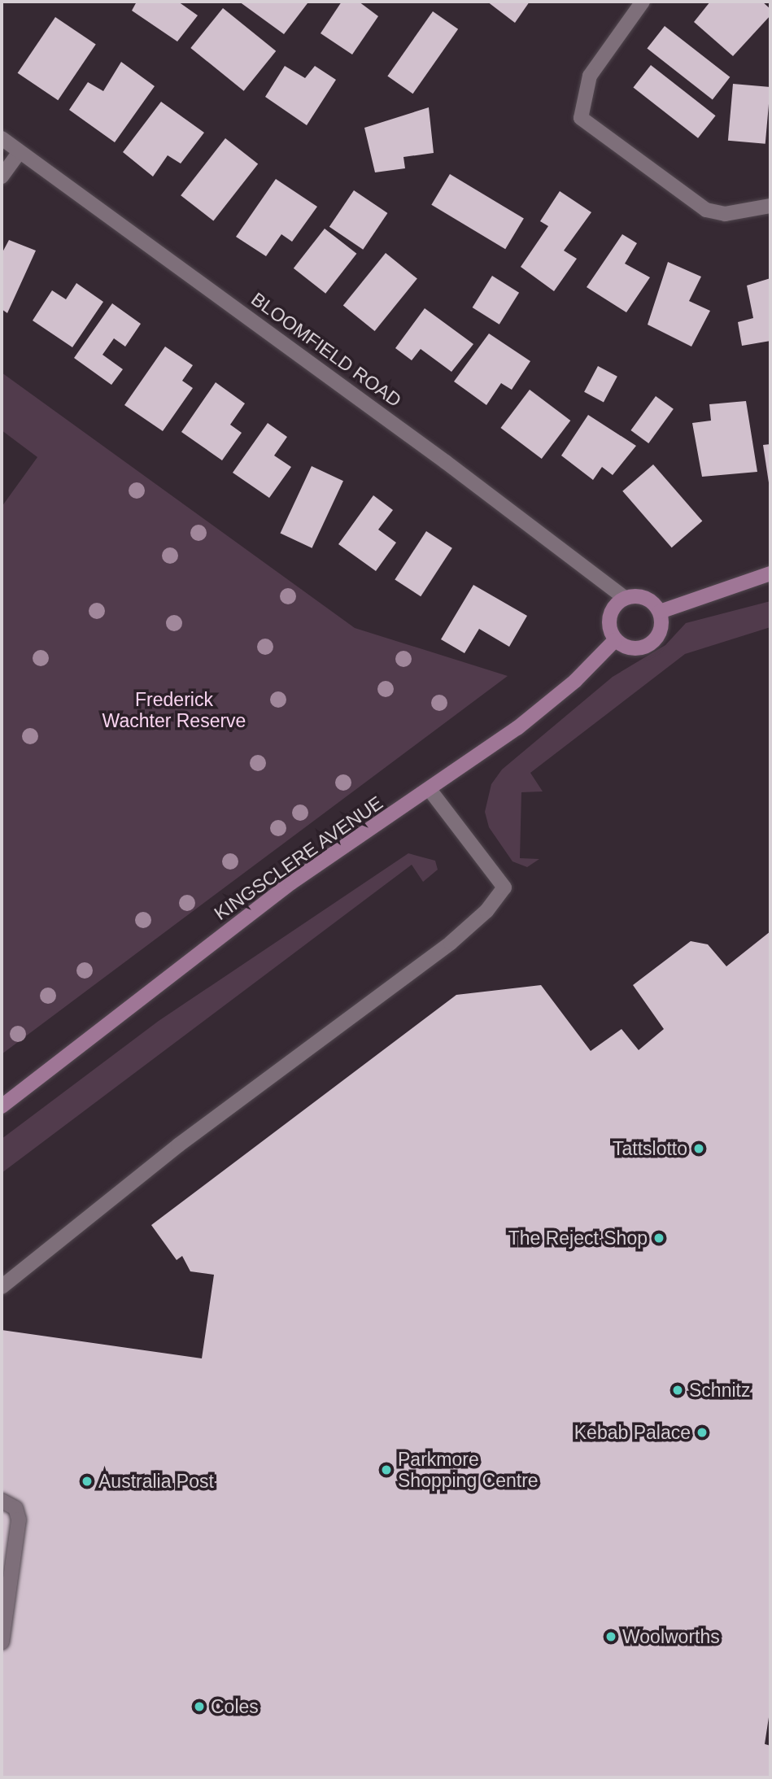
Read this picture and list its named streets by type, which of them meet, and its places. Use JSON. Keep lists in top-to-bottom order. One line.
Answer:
{"streets":{"main road":["KINGSCLERE AVENUE"],"street":["BLOOMFIELD ROAD"]},"crossings":[["BLOOMFIELD ROAD","KINGSCLERE AVENUE"]],"parks":["Frederick Wachter Reserve"],"places":["Tattslotto","The Reject Shop","Schnitz","Kebab Palace","Parkmore Shopping Centre","Australia Post","Woolworths","Coles"]}
